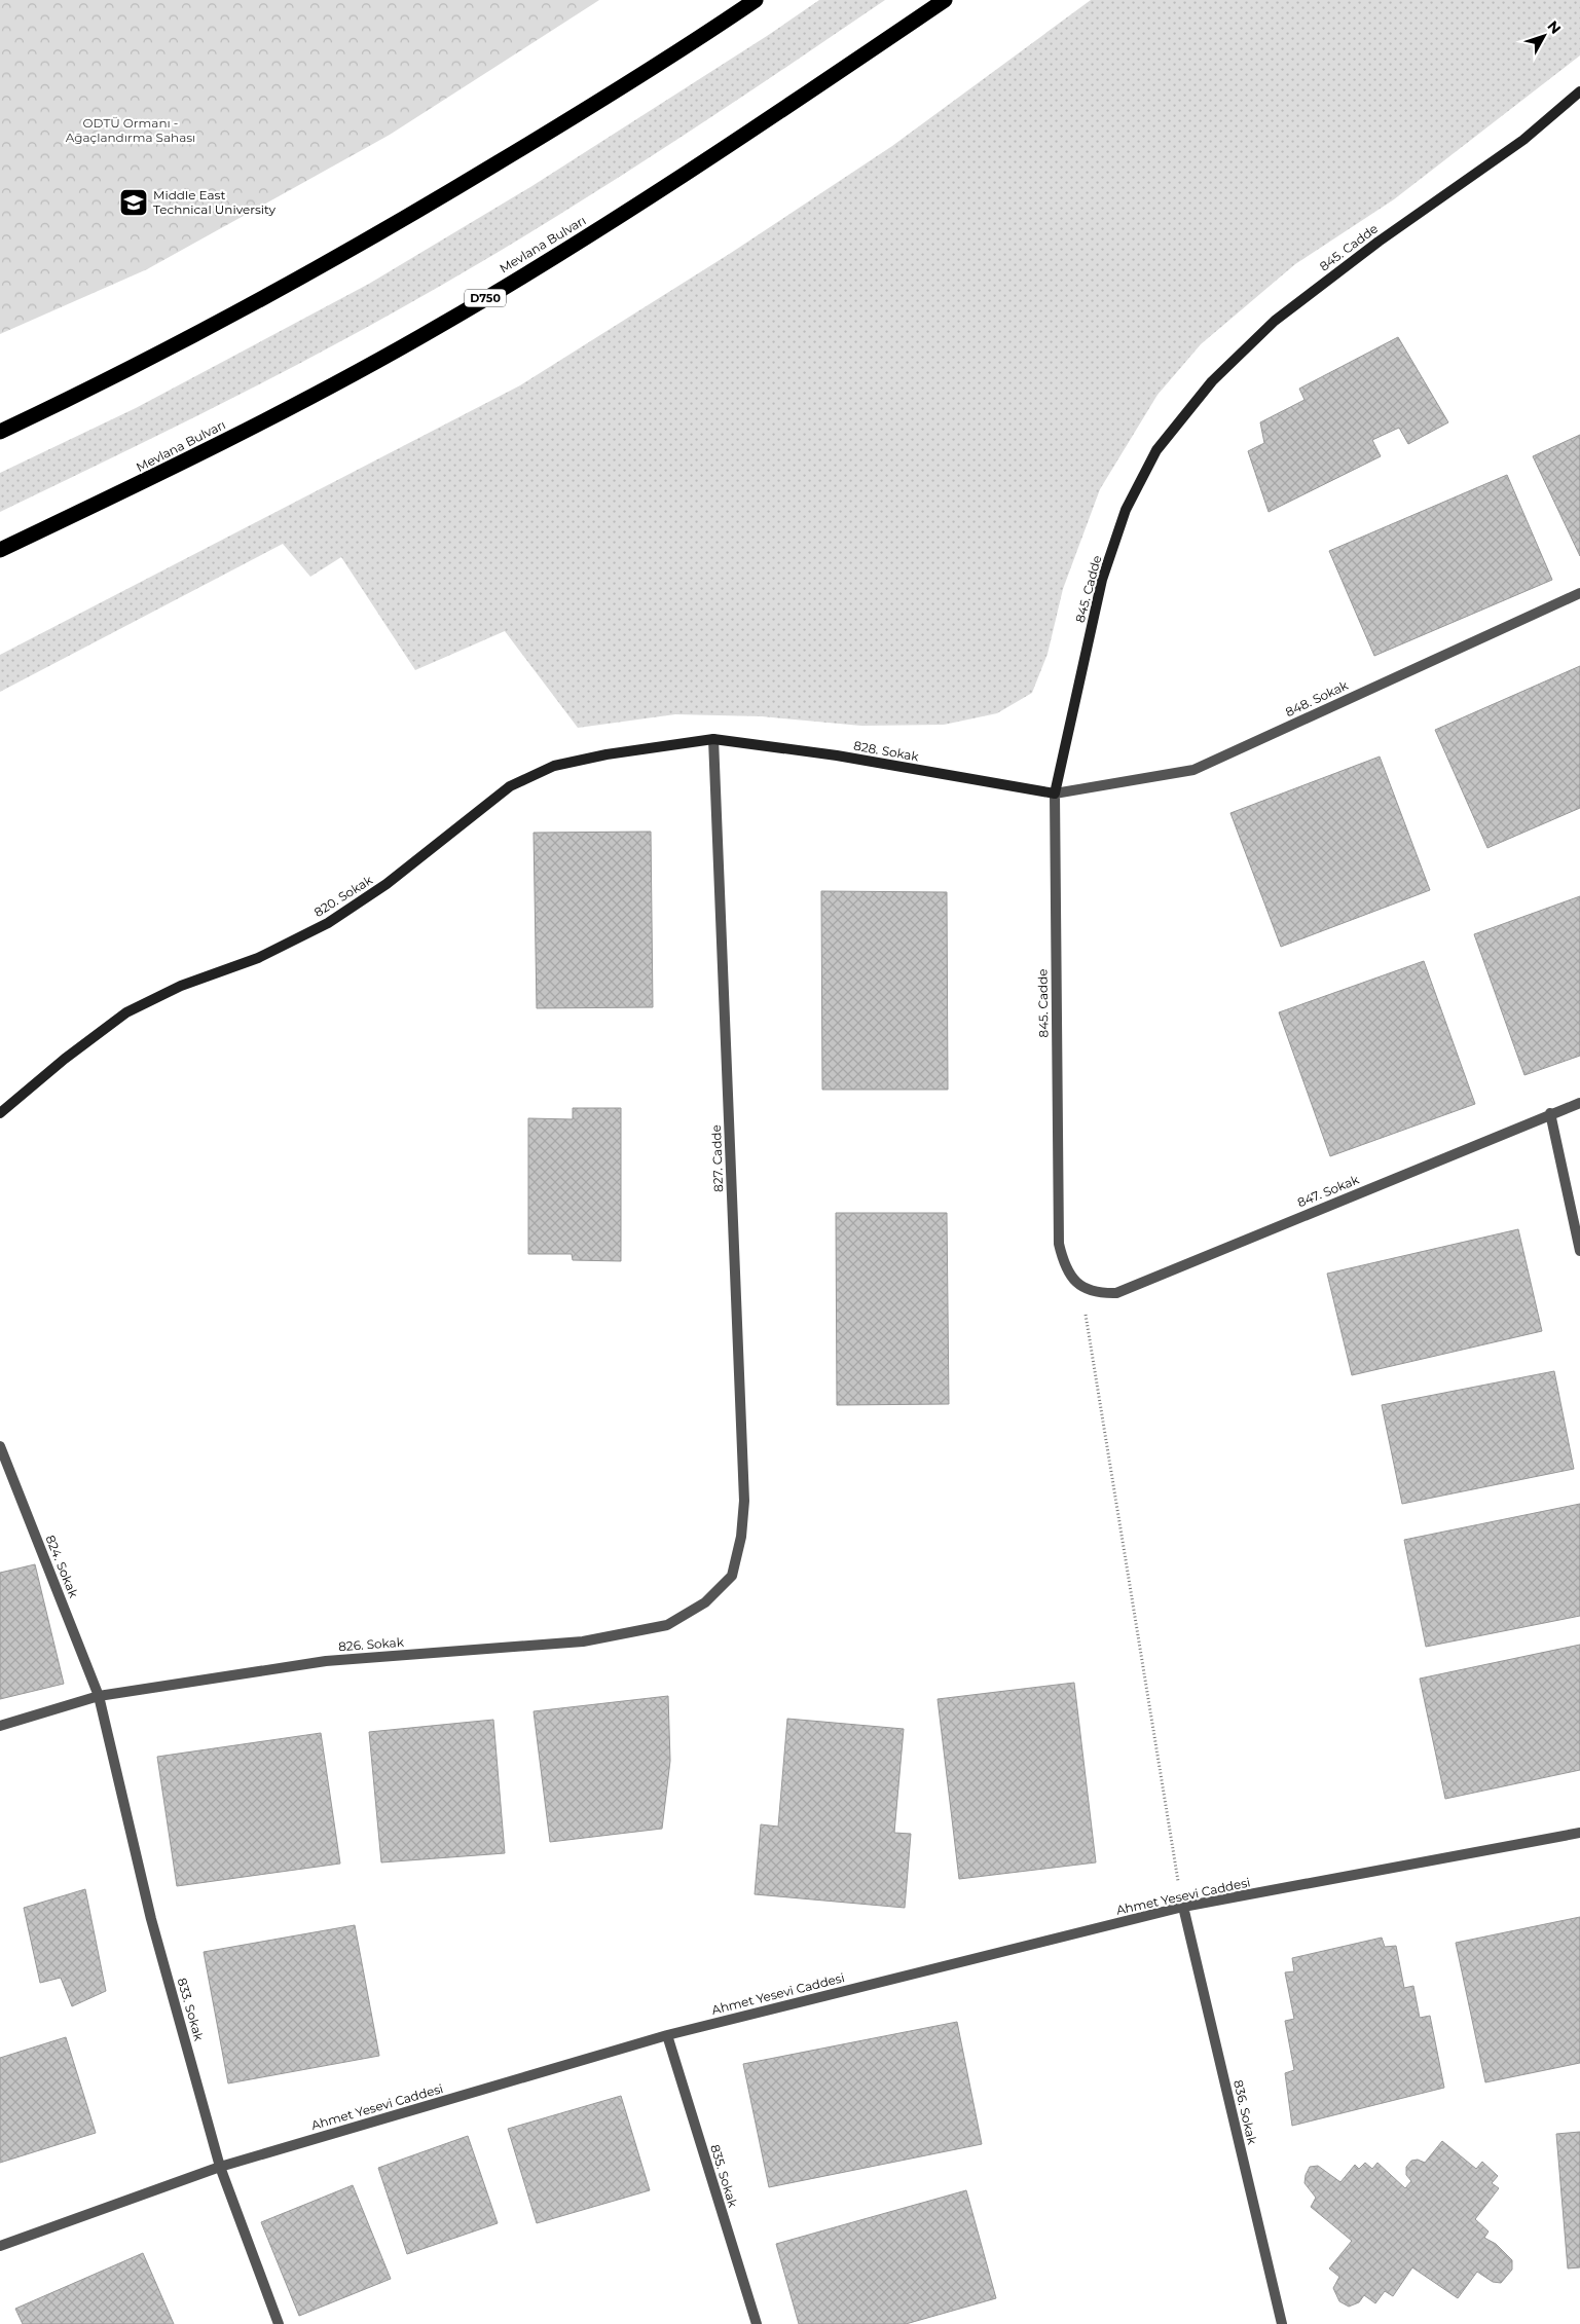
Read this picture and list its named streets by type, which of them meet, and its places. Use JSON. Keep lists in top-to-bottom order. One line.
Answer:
{"streets":{"highway":["Mevlana Bulvarı","D750"],"street":["845. Cadde","848. Sokak","828. Sokak","820. Sokak","827. Cadde","847. Sokak","824. Sokak","826. Sokak","Ahmet Yesevi Caddesi","833. Sokak","836. Sokak","835. Sokak"]},"crossings":[["845. Cadde","848. Sokak"],["845. Cadde","828. Sokak"],["845. Cadde","847. Sokak"],["848. Sokak","828. Sokak"],["828. Sokak","820. Sokak"],["828. Sokak","827. Cadde"],["820. Sokak","827. Cadde"],["827. Cadde","826. Sokak"],["824. Sokak","826. Sokak"],["824. Sokak","833. Sokak"],["826. Sokak","833. Sokak"],["Ahmet Yesevi Caddesi","833. Sokak"],["Ahmet Yesevi Caddesi","836. Sokak"],["Ahmet Yesevi Caddesi","835. Sokak"]],"parks":["ODTÜ Ormanı - Ağaçlandırma Sahası"],"places":{"school or university":["Middle East Technical University"]},"north":"top right"}
